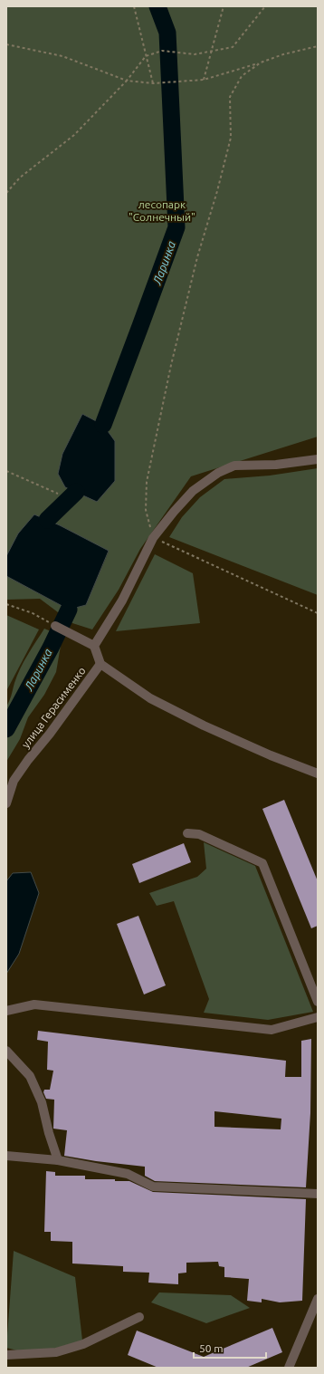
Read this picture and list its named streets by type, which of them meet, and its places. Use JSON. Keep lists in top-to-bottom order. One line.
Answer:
{"streets":{"lane":["улица Герасименко"]},"water":["Ларинка"],"parks":["лесопарк \"Солнечный\""],"scale_bar":"50 m"}
